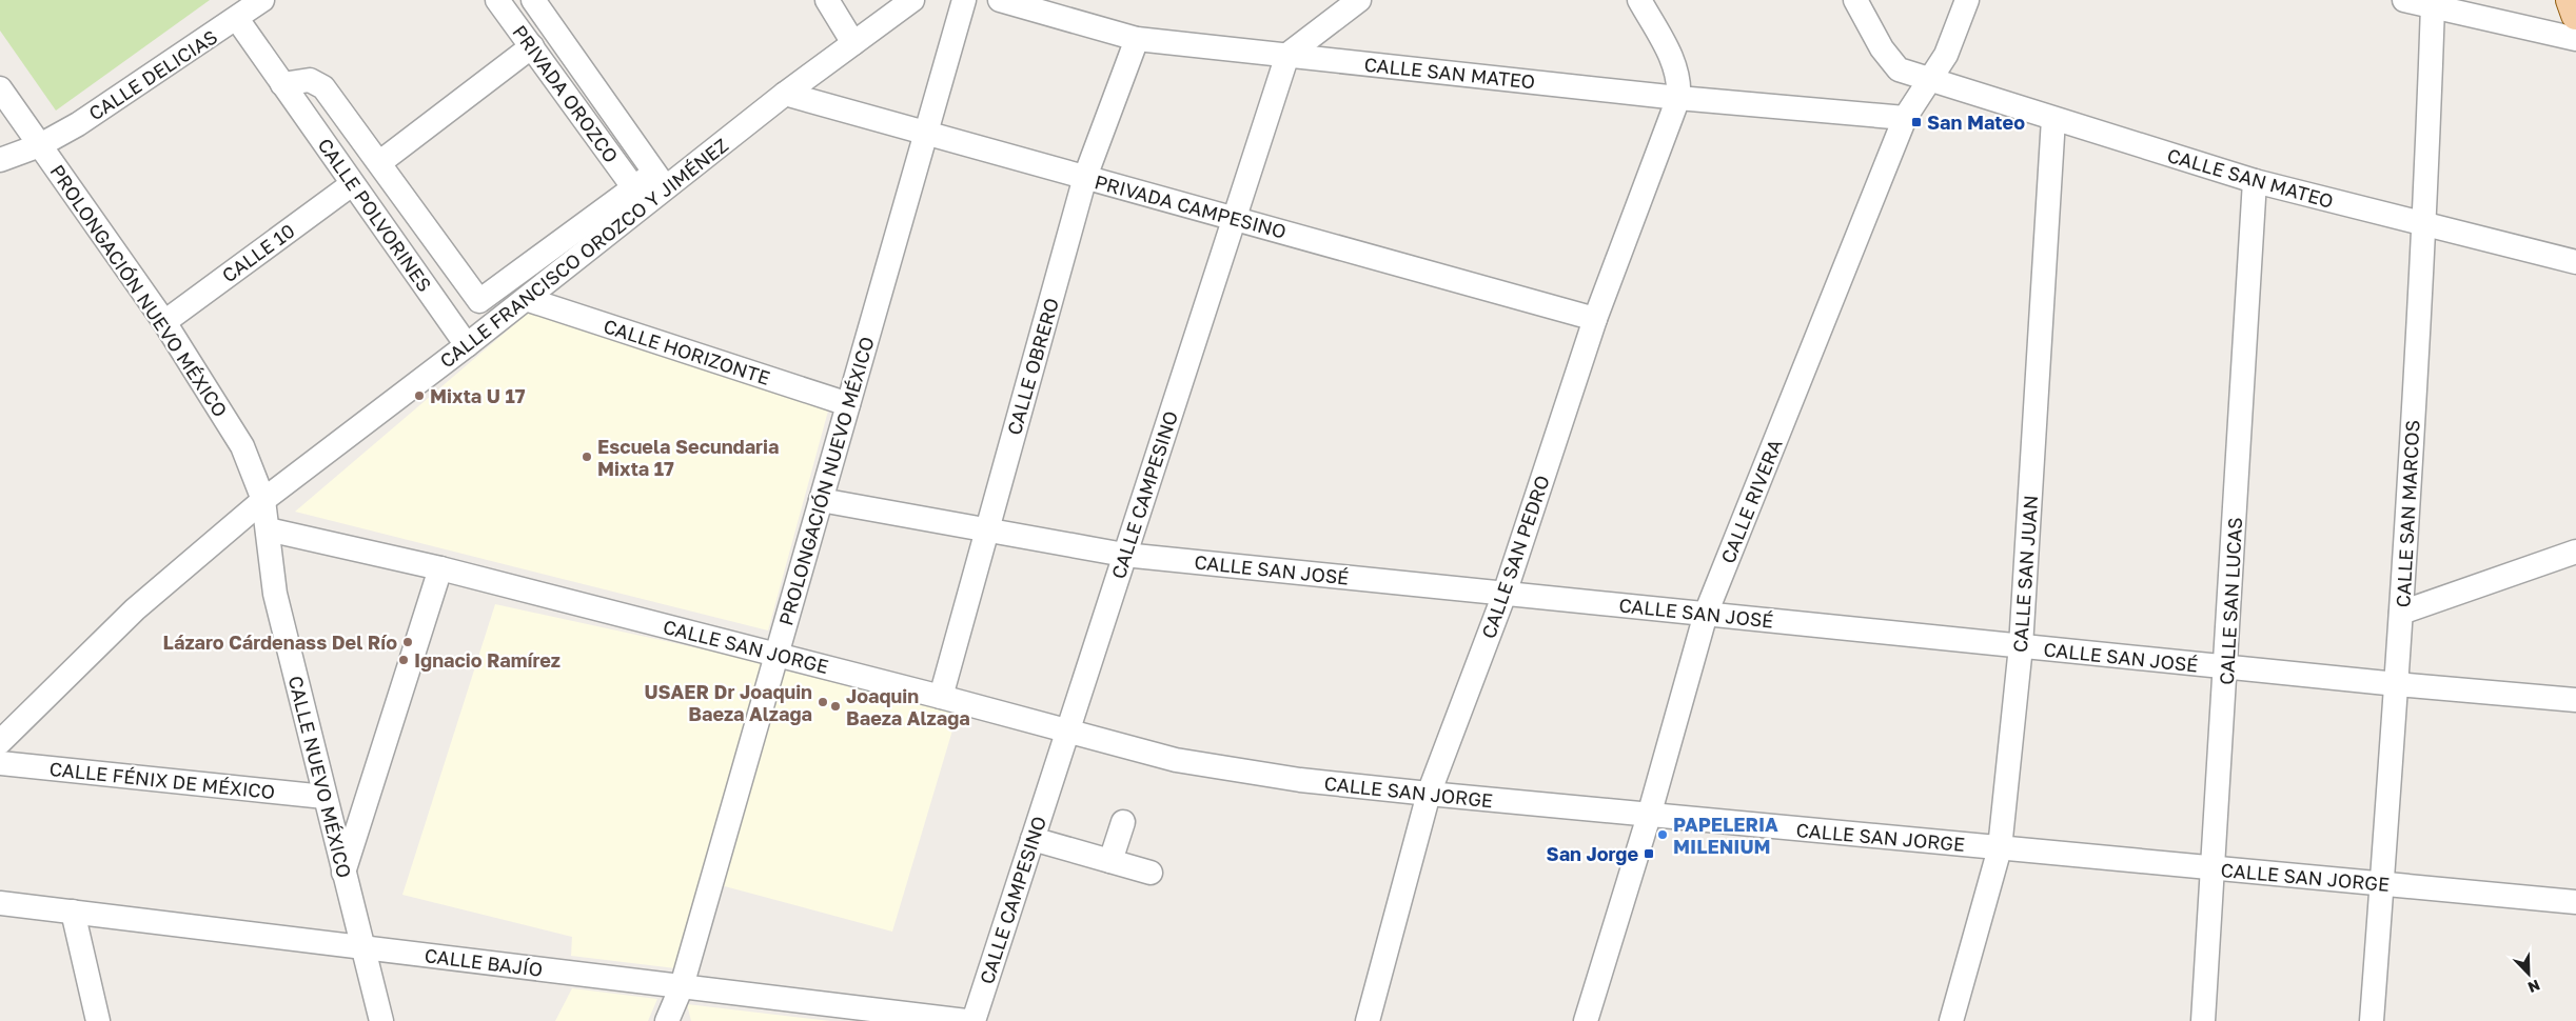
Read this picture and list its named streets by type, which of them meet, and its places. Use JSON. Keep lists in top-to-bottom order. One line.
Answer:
{"streets":{"street":["CALLE SAN MATEO","CALLE DELICIAS","PRIVADA OROZCO","PRIVADA CAMPESINO","CALLE POLVORINES","CALLE 10","CALLE FRANCISCO OROZCO Y JIMÉNEZ","PROLONGACIÓN NUEVO MÉXICO","CALLE HORIZONTE","CALLE OBRERO","CALLE CAMPESINO","CALLE RIVERA","CALLE SAN MARCOS","CALLE SAN PEDRO","CALLE SAN JOSÉ","CALLE SAN JUAN","CALLE SAN LUCAS","CALLE SAN JORGE","CALLE NUEVO MÉXICO","CALLE FÉNIX DE MÉXICO","CALLE BAJÍO"]},"crossings":[["CALLE SAN MATEO","CALLE OBRERO"],["CALLE SAN MATEO","CALLE CAMPESINO"],["CALLE SAN MATEO","CALLE RIVERA"],["CALLE SAN MATEO","CALLE SAN MARCOS"],["CALLE SAN MATEO","CALLE SAN PEDRO"],["CALLE SAN MATEO","CALLE SAN JUAN"],["CALLE SAN MATEO","CALLE SAN LUCAS"],["CALLE DELICIAS","CALLE POLVORINES"],["CALLE DELICIAS","PROLONGACIÓN NUEVO MÉXICO"],["PRIVADA OROZCO","CALLE POLVORINES"],["PRIVADA OROZCO","CALLE FRANCISCO OROZCO Y JIMÉNEZ"],["PRIVADA CAMPESINO","CALLE FRANCISCO OROZCO Y JIMÉNEZ"],["PRIVADA CAMPESINO","PROLONGACIÓN NUEVO MÉXICO"],["PRIVADA CAMPESINO","CALLE OBRERO"],["PRIVADA CAMPESINO","CALLE CAMPESINO"],["PRIVADA CAMPESINO","CALLE SAN PEDRO"],["CALLE POLVORINES","CALLE 10"],["CALLE POLVORINES","CALLE FRANCISCO OROZCO Y JIMÉNEZ"],["CALLE 10","PROLONGACIÓN NUEVO MÉXICO"],["CALLE FRANCISCO OROZCO Y JIMÉNEZ","PROLONGACIÓN NUEVO MÉXICO"],["CALLE FRANCISCO OROZCO Y JIMÉNEZ","CALLE HORIZONTE"],["CALLE FRANCISCO OROZCO Y JIMÉNEZ","CALLE NUEVO MÉXICO"],["PROLONGACIÓN NUEVO MÉXICO","CALLE HORIZONTE"],["PROLONGACIÓN NUEVO MÉXICO","CALLE SAN JOSÉ"],["PROLONGACIÓN NUEVO MÉXICO","CALLE SAN JORGE"],["PROLONGACIÓN NUEVO MÉXICO","CALLE NUEVO MÉXICO"],["PROLONGACIÓN NUEVO MÉXICO","CALLE BAJÍO"],["CALLE OBRERO","CALLE SAN JOSÉ"],["CALLE OBRERO","CALLE SAN JORGE"],["CALLE CAMPESINO","CALLE SAN JOSÉ"],["CALLE CAMPESINO","CALLE SAN JORGE"],["CALLE RIVERA","CALLE SAN JOSÉ"],["CALLE RIVERA","CALLE SAN JORGE"],["CALLE SAN MARCOS","CALLE SAN JOSÉ"],["CALLE SAN MARCOS","CALLE SAN JORGE"],["CALLE SAN PEDRO","CALLE SAN JOSÉ"],["CALLE SAN PEDRO","CALLE SAN JORGE"],["CALLE SAN JOSÉ","CALLE SAN JUAN"],["CALLE SAN JOSÉ","CALLE SAN LUCAS"],["CALLE SAN JUAN","CALLE SAN JORGE"],["CALLE SAN LUCAS","CALLE SAN JORGE"],["CALLE SAN JORGE","CALLE NUEVO MÉXICO"],["CALLE NUEVO MÉXICO","CALLE FÉNIX DE MÉXICO"],["CALLE NUEVO MÉXICO","CALLE BAJÍO"]],"places":{"transit":["San Mateo","San Jorge"],"other":["Mixta U 17","Escuela Secundaria Mixta 17","Lázaro Cárdenass Del Río","Ignacio Ramírez","USAER Dr Joaquin Baeza Alzaga","Joaquin Baeza Alzaga","PAPELERIA MILENIUM"]},"north":"bottom right"}
